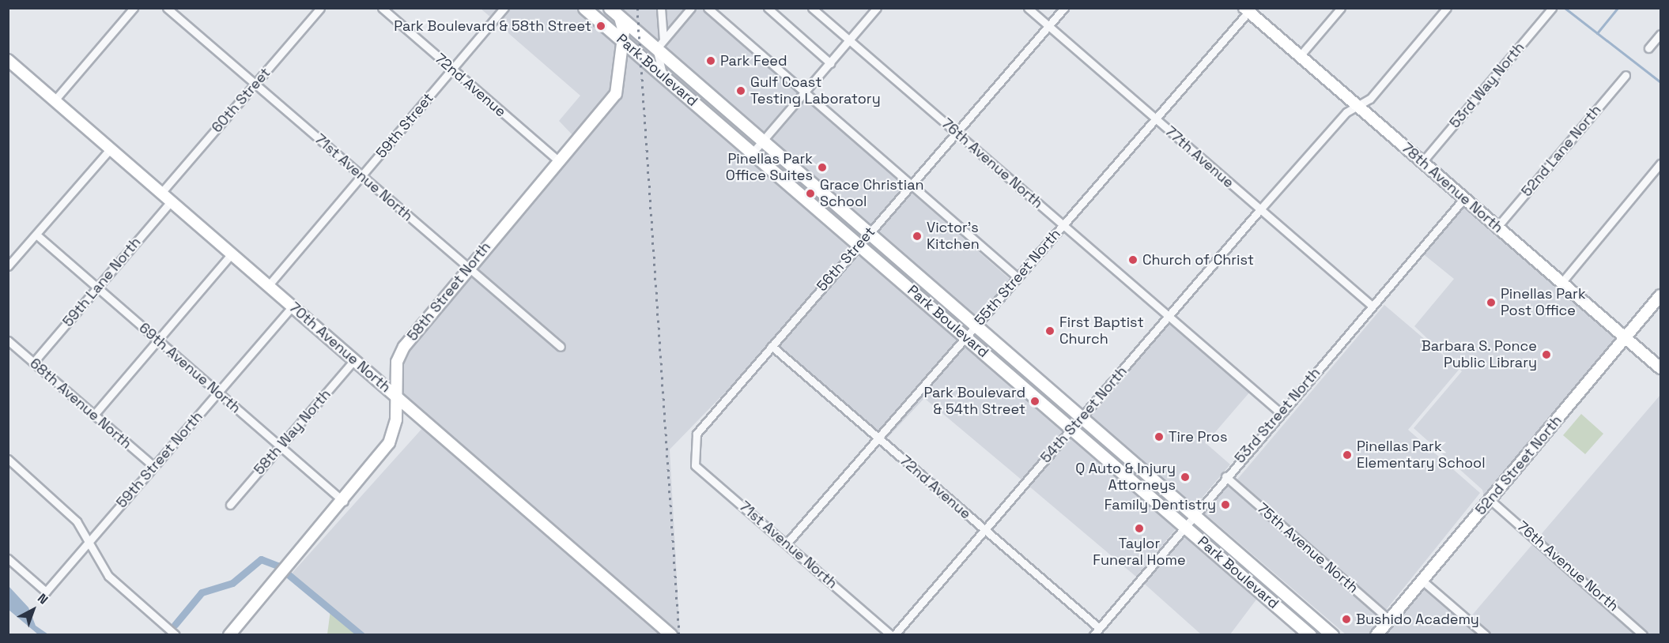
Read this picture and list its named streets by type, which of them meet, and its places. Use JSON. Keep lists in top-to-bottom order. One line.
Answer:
{"streets":{"main road":["Park Boulevard"],"street":["72nd Avenue","53rd Way North","60th Street","59th Street","52nd Lane North","77th Avenue","76th Avenue North","71st Avenue North","78th Avenue North","56th Street","55th Street North","59th Lane North","58th Street North","70th Avenue North","69th Avenue North","68th Avenue North","54th Street North","53rd Street North","58th Way North","59th Street North","52nd Street North","75th Avenue North"]},"crossings":[["Park Boulevard","56th Street"],["Park Boulevard","55th Street North"],["Park Boulevard","58th Street North"],["Park Boulevard","54th Street North"],["Park Boulevard","53rd Street North"],["72nd Avenue","59th Street"],["72nd Avenue","56th Street"],["72nd Avenue","55th Street North"],["72nd Avenue","58th Street North"],["72nd Avenue","54th Street North"],["72nd Avenue","53rd Street North"],["53rd Way North","78th Avenue North"],["60th Street","71st Avenue North"],["60th Street","70th Avenue North"],["59th Street","71st Avenue North"],["59th Street","70th Avenue North"],["52nd Lane North","78th Avenue North"],["77th Avenue","56th Street"],["77th Avenue","55th Street North"],["77th Avenue","54th Street North"],["77th Avenue","53rd Street North"],["76th Avenue North","56th Street"],["76th Avenue North","55th Street North"],["76th Avenue North","54th Street North"],["76th Avenue North","53rd Street North"],["76th Avenue North","52nd Street North"],["71st Avenue North","56th Street"],["71st Avenue North","55th Street North"],["71st Avenue North","58th Street North"],["71st Avenue North","54th Street North"],["78th Avenue North","55th Street North"],["78th Avenue North","54th Street North"],["78th Avenue North","53rd Street North"],["78th Avenue North","52nd Street North"],["59th Lane North","70th Avenue North"],["59th Lane North","69th Avenue North"],["59th Lane North","68th Avenue North"],["58th Street North","70th Avenue North"],["58th Street North","69th Avenue North"],["70th Avenue North","58th Way North"],["70th Avenue North","59th Street North"],["69th Avenue North","58th Way North"],["69th Avenue North","59th Street North"],["68th Avenue North","59th Street North"],["53rd Street North","75th Avenue North"],["52nd Street North","75th Avenue North"]],"places":["Park Boulevard & 58th Street","Park Feed","Gulf Coast Testing Laboratory","Pinellas Park Office Suites","Grace Christian School","Victor's Kitchen","Church of Christ","Pinellas Park Post Office","First Baptist Church","Barbara S. Ponce Public Library","Park Boulevard & 54th Street","Tire Pros","Pinellas Park Elementary School","Q Auto & Injury Attorneys","Family Dentistry","Taylor Funeral Home","Bushido Academy"],"north":"top right"}
